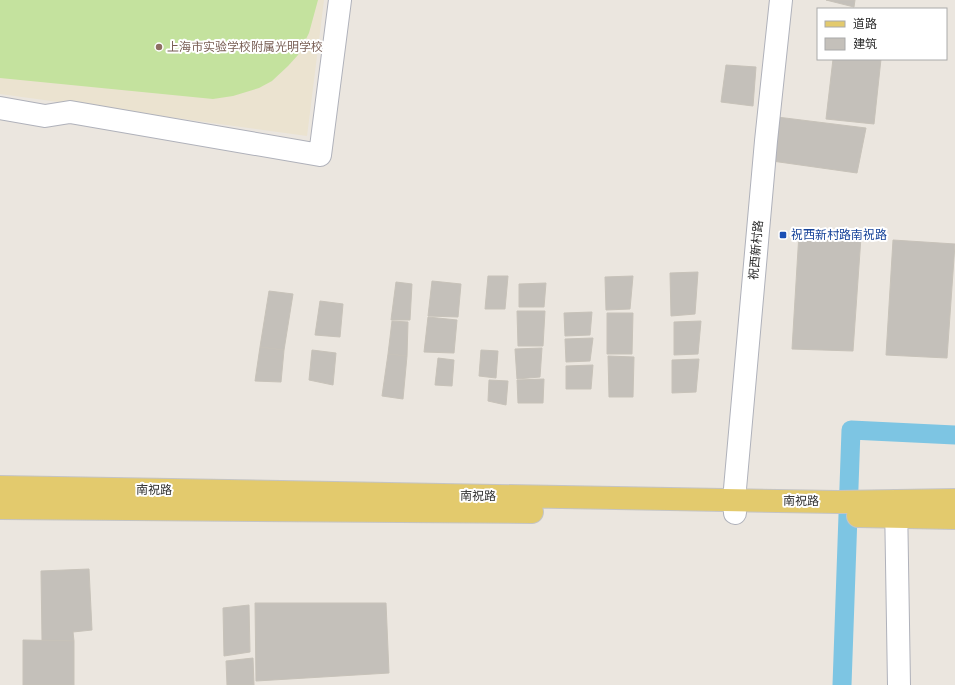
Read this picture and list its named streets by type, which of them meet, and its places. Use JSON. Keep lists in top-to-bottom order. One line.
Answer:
{"streets":{"main road":["南祝路"],"street":["祝西新村路"]},"crossings":[["祝西新村路","南祝路"]],"places":{"other":["上海市实验学校附属光明学校"],"transit":["祝西新村路南祝路"]},"legend":["道路","建筑"]}
